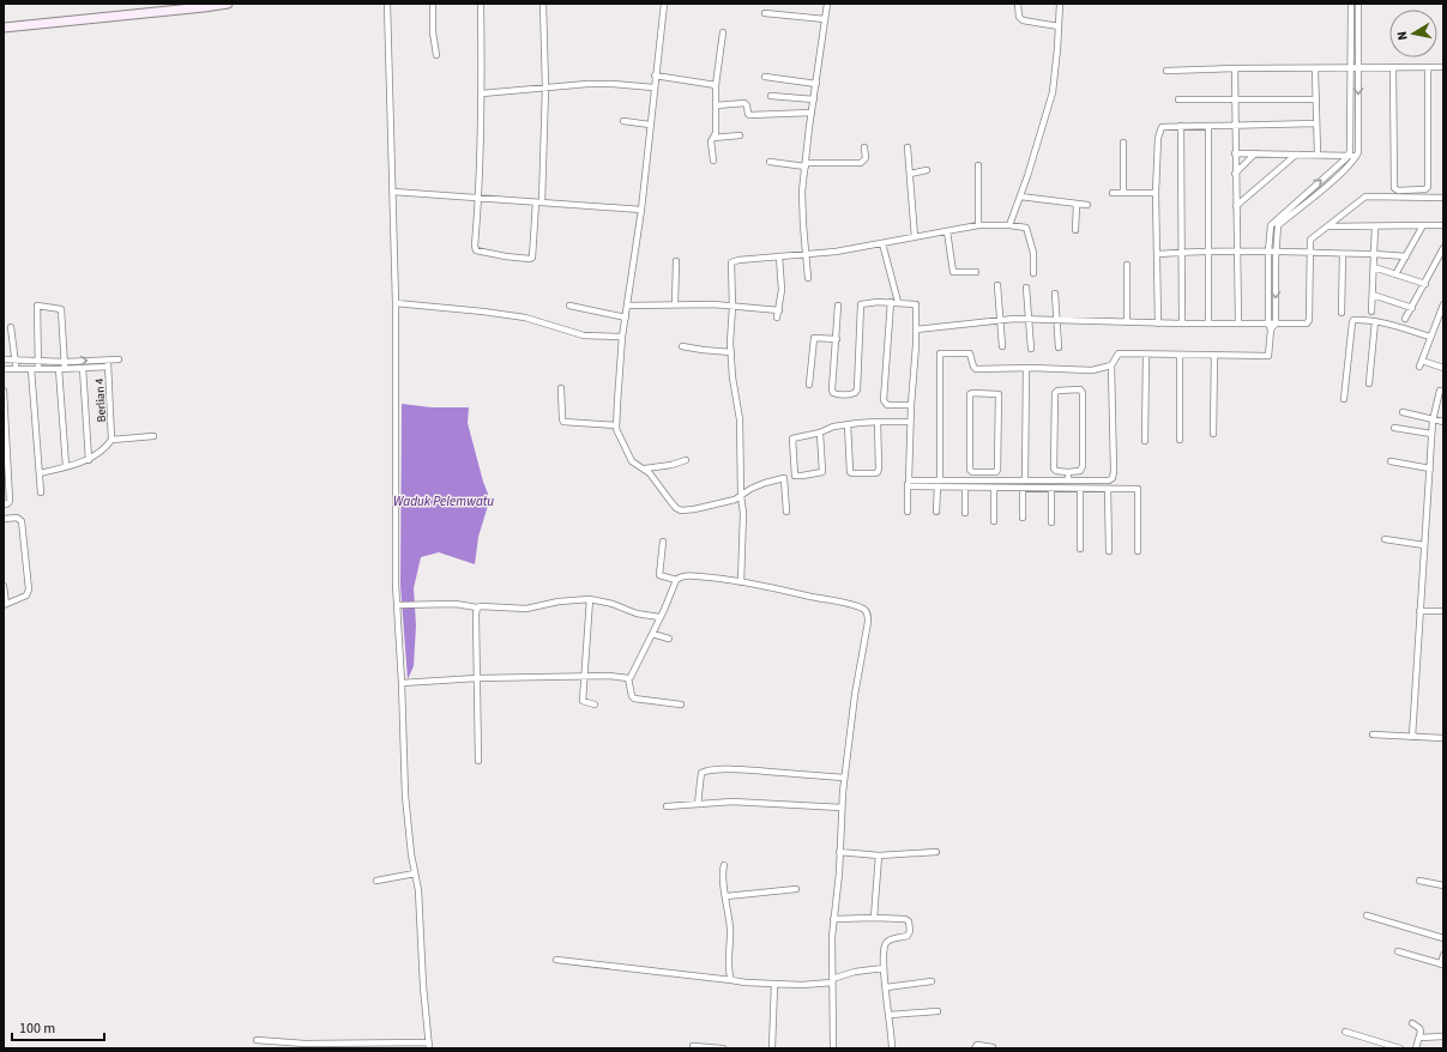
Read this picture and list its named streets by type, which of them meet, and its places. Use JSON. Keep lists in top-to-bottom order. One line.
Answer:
{"streets":{"street":["Berlian 4"]},"water":["Waduk Pelemwatu"],"scale_bar":"100 m","north":"left"}
